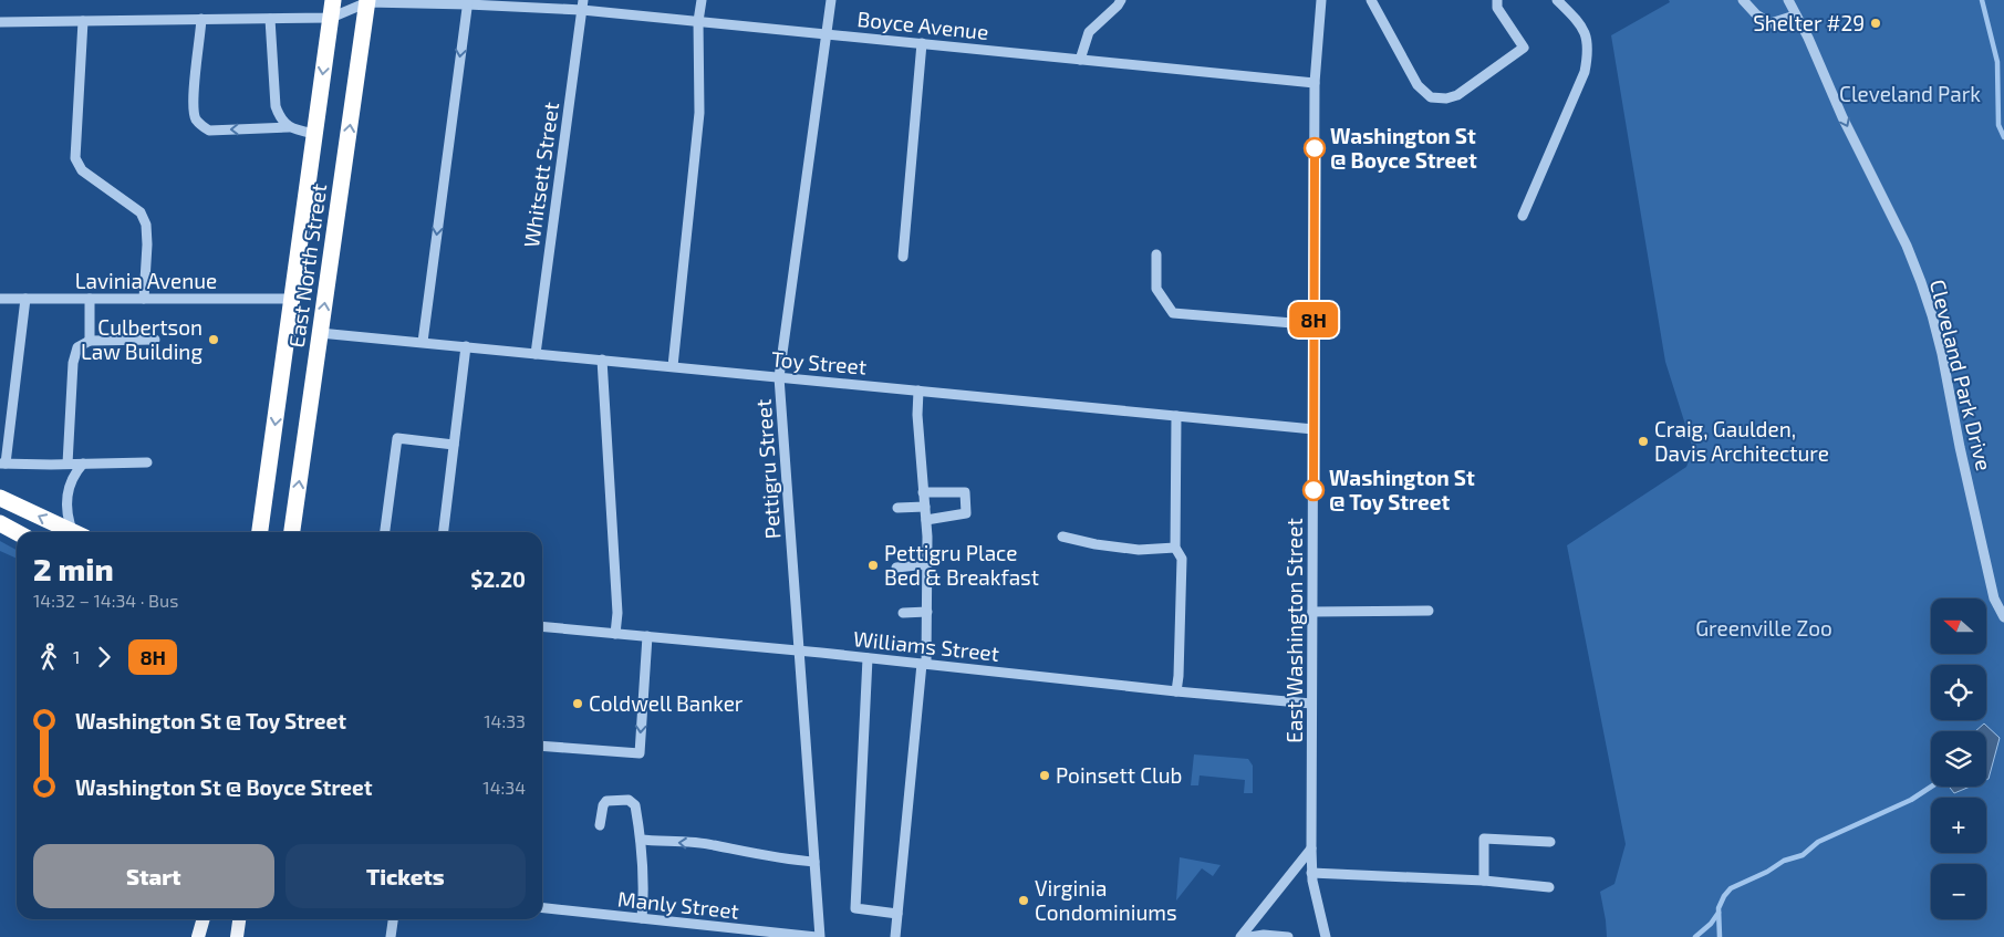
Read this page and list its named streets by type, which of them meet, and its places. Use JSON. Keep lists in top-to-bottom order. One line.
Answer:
{"streets":{"highway":["East North Street"],"street":["Boyce Avenue","Whitsett Street","Lavinia Avenue","Toy Street","Cleveland Park Drive","Pettigru Street","East Washington Street","Williams Street","Manly Street"]},"crossings":[["Boyce Avenue","Whitsett Street"],["Boyce Avenue","East North Street"],["Boyce Avenue","Pettigru Street"],["Boyce Avenue","East Washington Street"],["Whitsett Street","Toy Street"],["East North Street","Lavinia Avenue"],["East North Street","Toy Street"],["Toy Street","Pettigru Street"],["Toy Street","East Washington Street"],["Pettigru Street","Williams Street"],["Pettigru Street","Manly Street"],["East Washington Street","Williams Street"]],"one_way":["Cleveland Park Drive"],"parks":["Cleveland Park","Greenville Zoo"],"places":["Shelter #29","Washington St @ Boyce Street","Culbertson Law Building","Craig, Gaulden, Davis Architecture","Washington St @ Toy Street","Pettigru Place Bed & Breakfast","Coldwell Banker","Poinsett Club","Virginia Condominiums"],"lines":["bus line 8H"],"north":"left","page":{"on_map":"8H","heading":["2 min","14:32 – 14:34 · Bus","$2.20"],"map_buttons":["+","−"],"legs":["1","8H"],"list":[{"name":"Washington St @ Toy Street","value":"14:33"},{"name":"Washington St @ Boyce Street","value":"14:34"}],"buttons":["Start","Tickets"]}}
